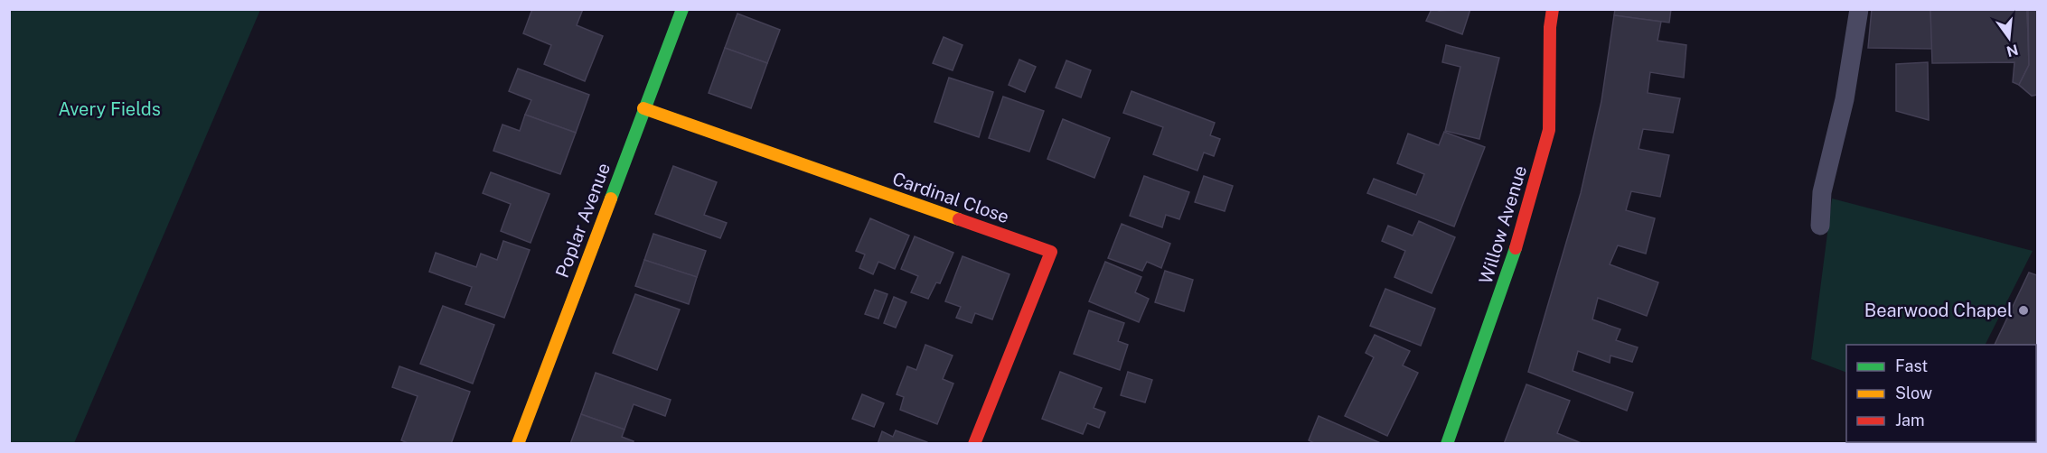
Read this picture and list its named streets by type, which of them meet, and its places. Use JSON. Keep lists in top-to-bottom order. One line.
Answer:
{"streets":{"street":["Cardinal Close","Poplar Avenue","Willow Avenue"]},"crossings":[["Cardinal Close","Poplar Avenue"]],"parks":["Avery Fields"],"places":["Bearwood Chapel"],"legend":["Fast","Slow","Jam"],"north":"bottom"}
